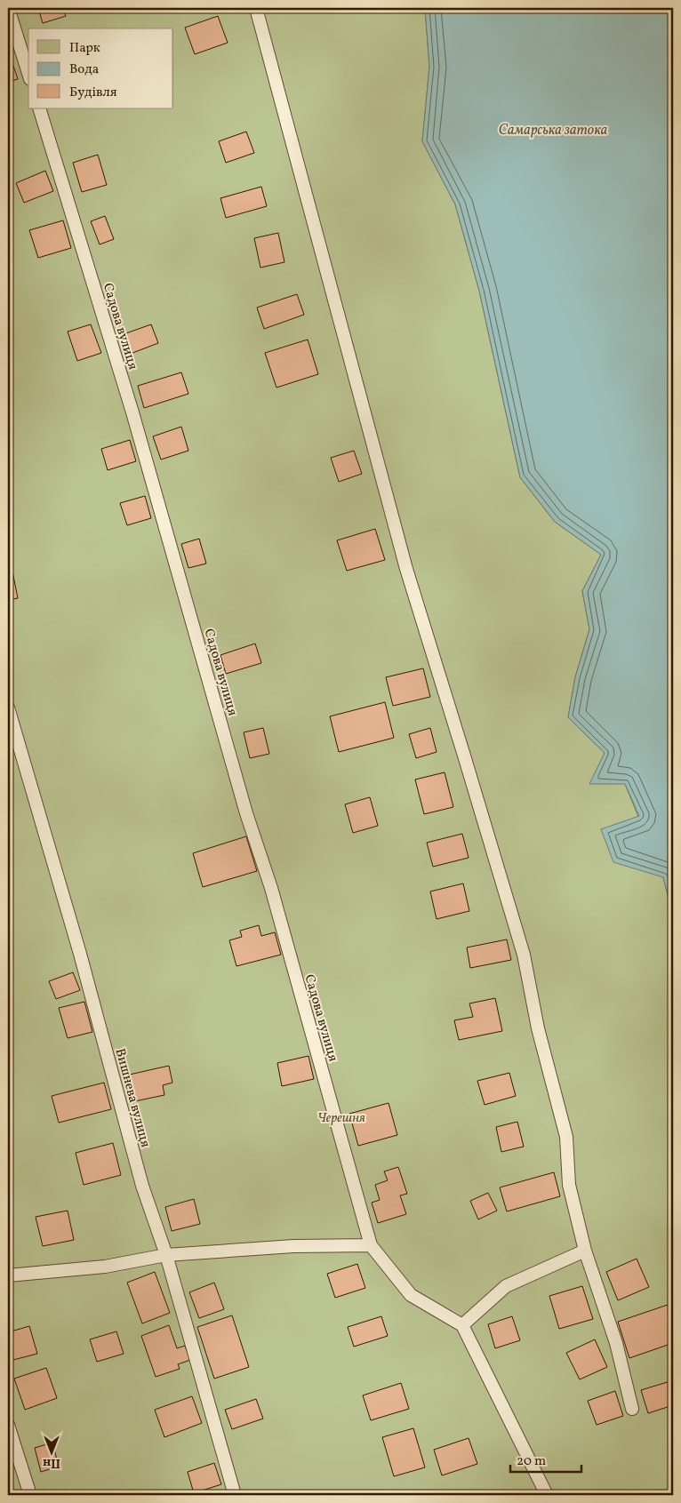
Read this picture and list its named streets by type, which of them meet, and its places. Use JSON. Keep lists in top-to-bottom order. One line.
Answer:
{"streets":{"lane":["Садова вулиця","Вишнева вулиця"]},"water":["Самарська затока"],"parks":["Черешня"],"legend":["Парк","Вода","Будівля"],"scale_bar":"20 m","north":"bottom"}
